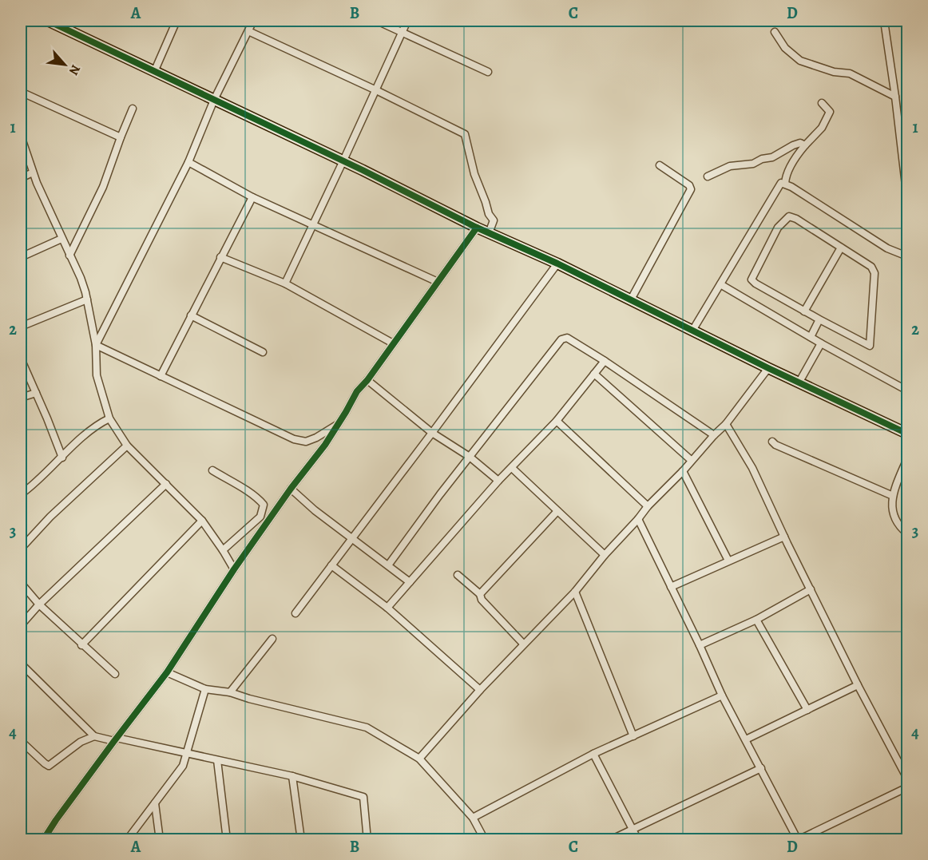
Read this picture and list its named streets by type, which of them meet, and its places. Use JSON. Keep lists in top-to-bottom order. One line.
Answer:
{"north":"bottom right","grid":{"columns":["A","B","C","D"],"rows":["1","2","3","4"]}}
